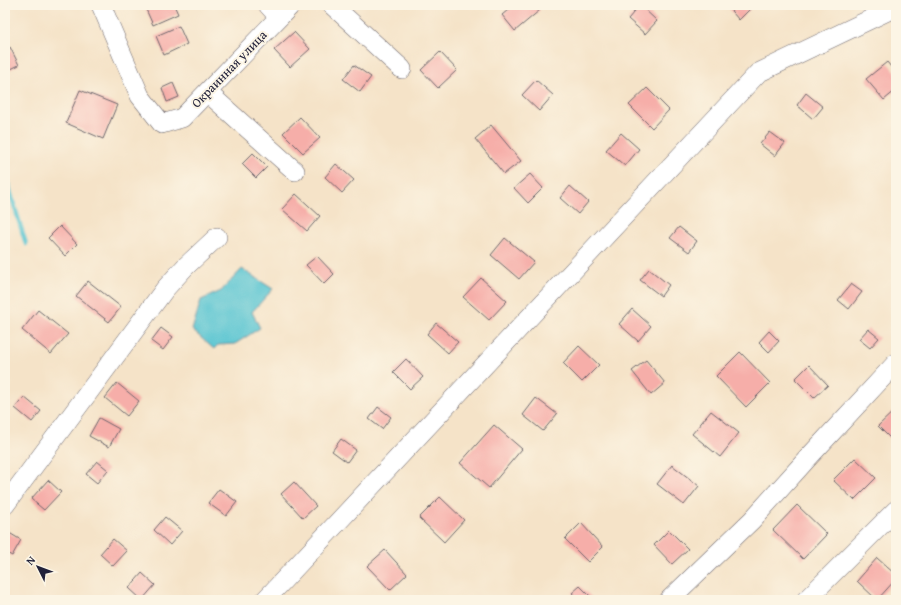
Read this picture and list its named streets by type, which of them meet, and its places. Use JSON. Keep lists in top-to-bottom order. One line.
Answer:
{"streets":{"street":["Окраинная улица"]},"north":"top left"}
